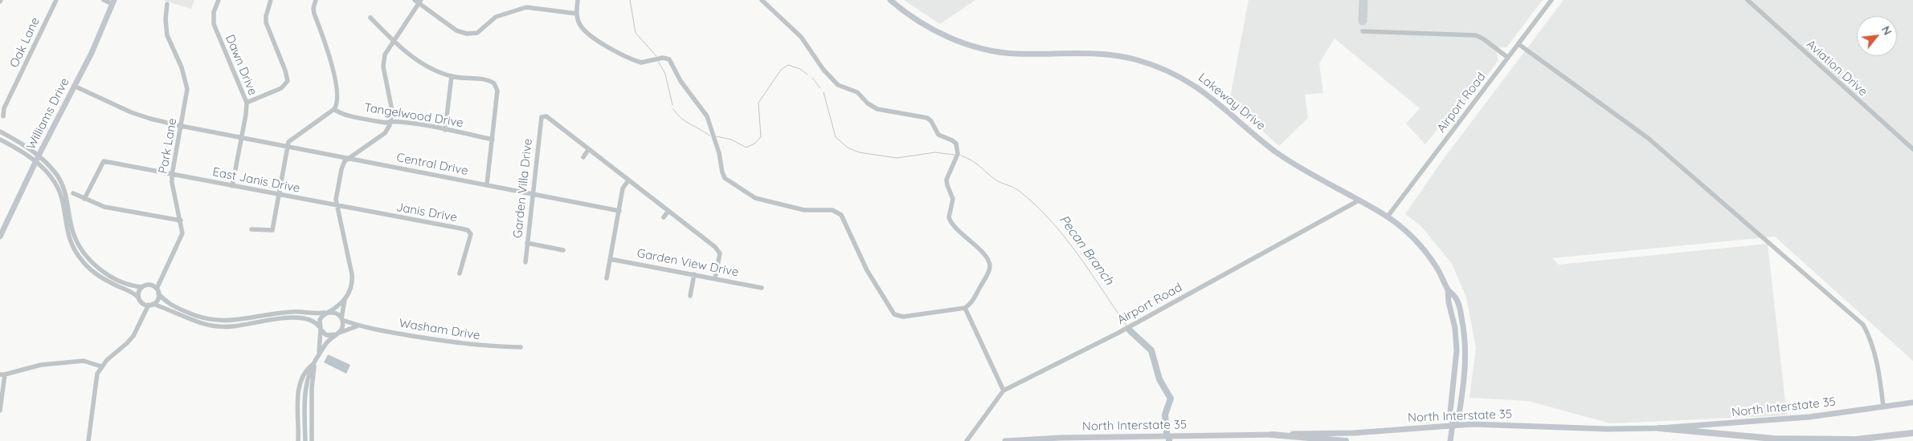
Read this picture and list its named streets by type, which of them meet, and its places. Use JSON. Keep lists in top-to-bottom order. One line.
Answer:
{"streets":{"main road":["Lakeway Drive","Williams Drive","North Interstate 35"],"street":["Oak Lane","Dawn Drive","Aviation Drive","Airport Road","Tangelwood Drive","Park Lane","Central Drive","East Janis Drive","Garden Villa Drive","Janis Drive","Garden View Drive","Washam Drive"]},"crossings":[["Dawn Drive","Central Drive"],["Dawn Drive","East Janis Drive"],["Lakeway Drive","Airport Road"],["Lakeway Drive","North Interstate 35"],["Williams Drive","Central Drive"],["Park Lane","Central Drive"],["Park Lane","East Janis Drive"],["Central Drive","Garden Villa Drive"],["East Janis Drive","Janis Drive"]],"water":["Pecan Branch"],"north":"top right"}
